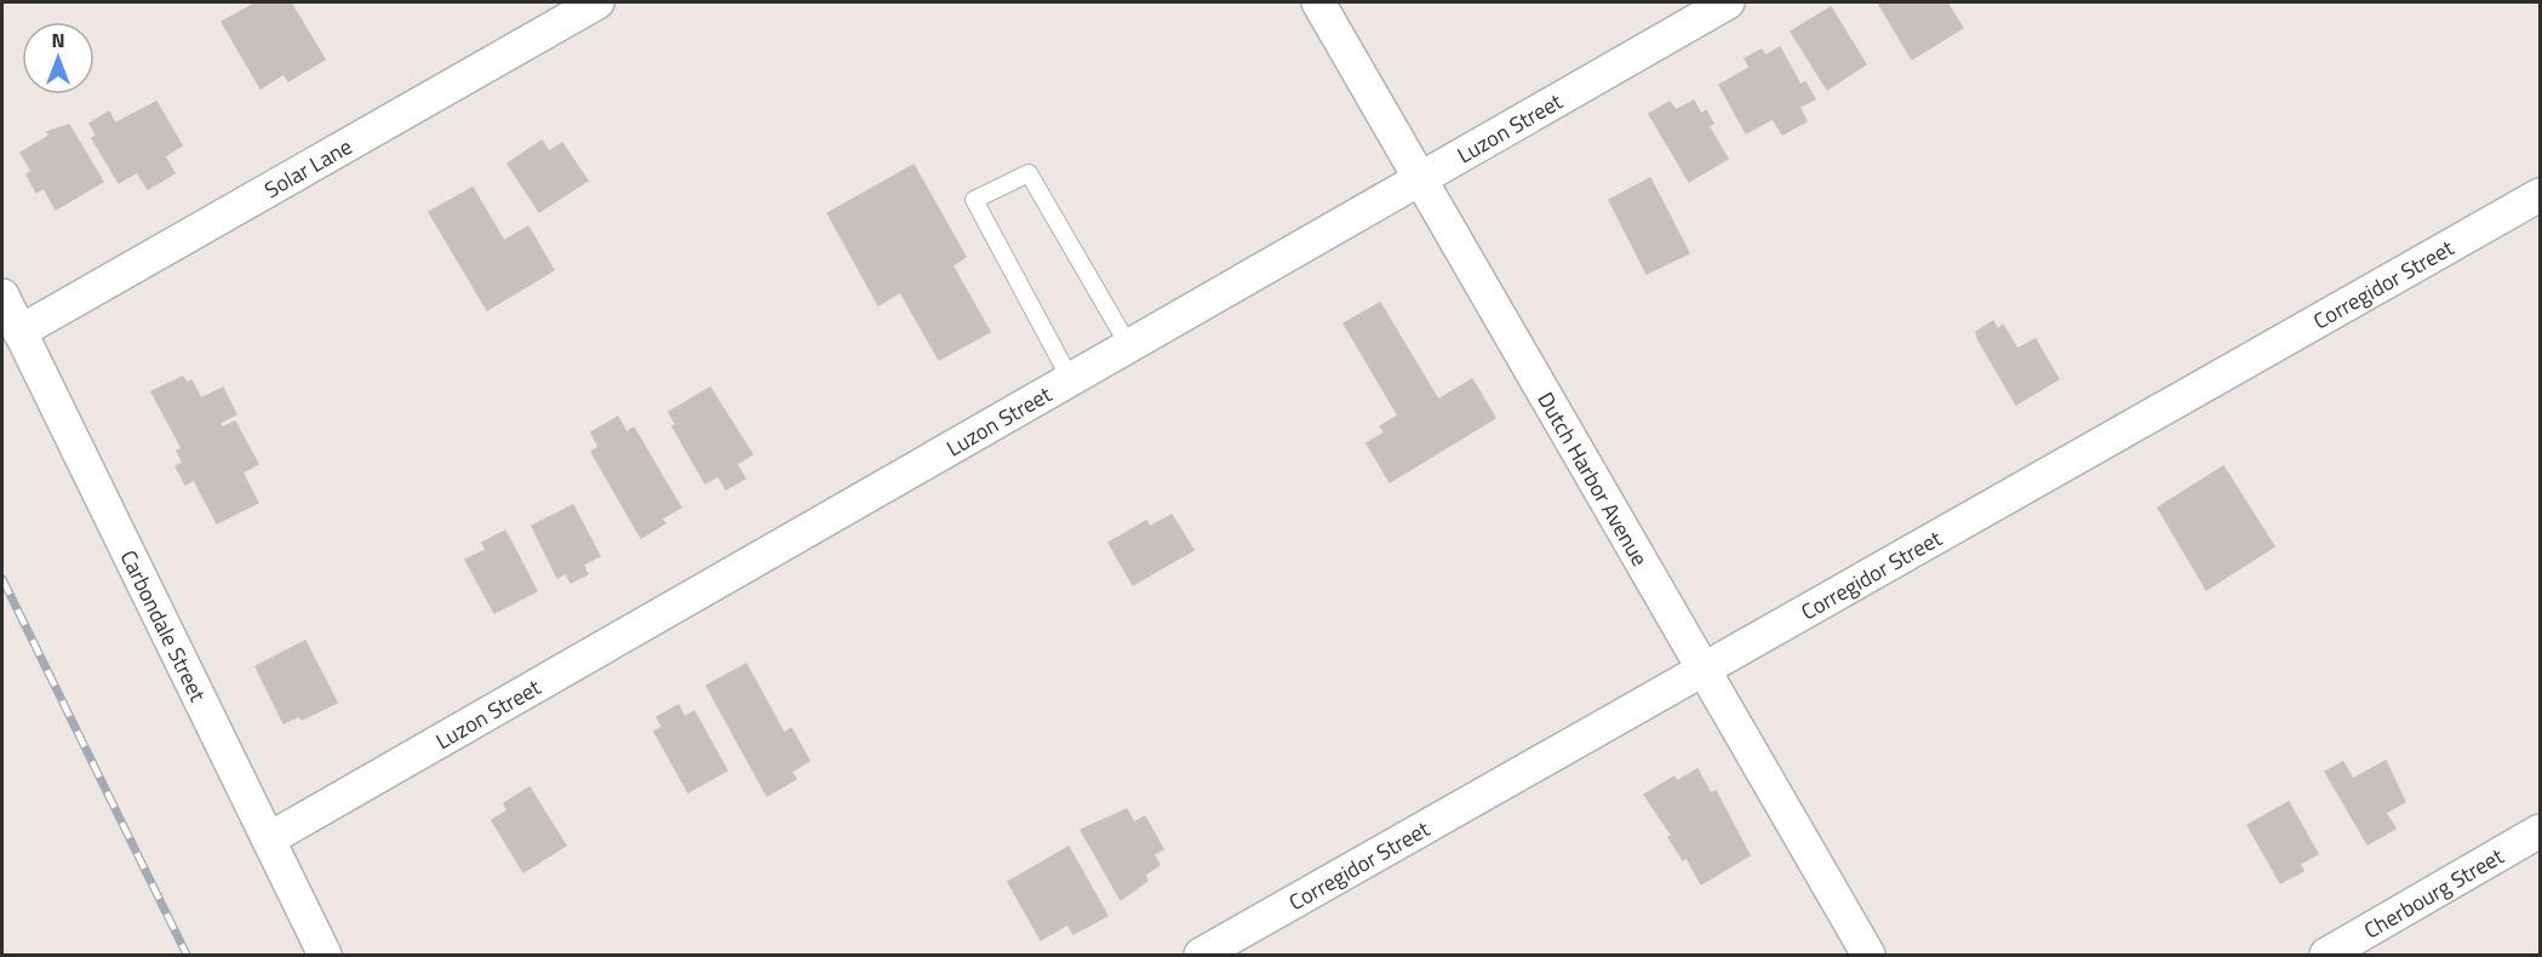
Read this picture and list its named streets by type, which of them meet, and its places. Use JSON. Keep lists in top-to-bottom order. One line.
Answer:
{"streets":{"street":["Luzon Street","Solar Lane","Corregidor Street","Dutch Harbor Avenue","Carbondale Street","Cherbourg Street"]},"crossings":[["Luzon Street","Dutch Harbor Avenue"],["Luzon Street","Carbondale Street"],["Solar Lane","Carbondale Street"],["Corregidor Street","Dutch Harbor Avenue"]],"north":"top"}
